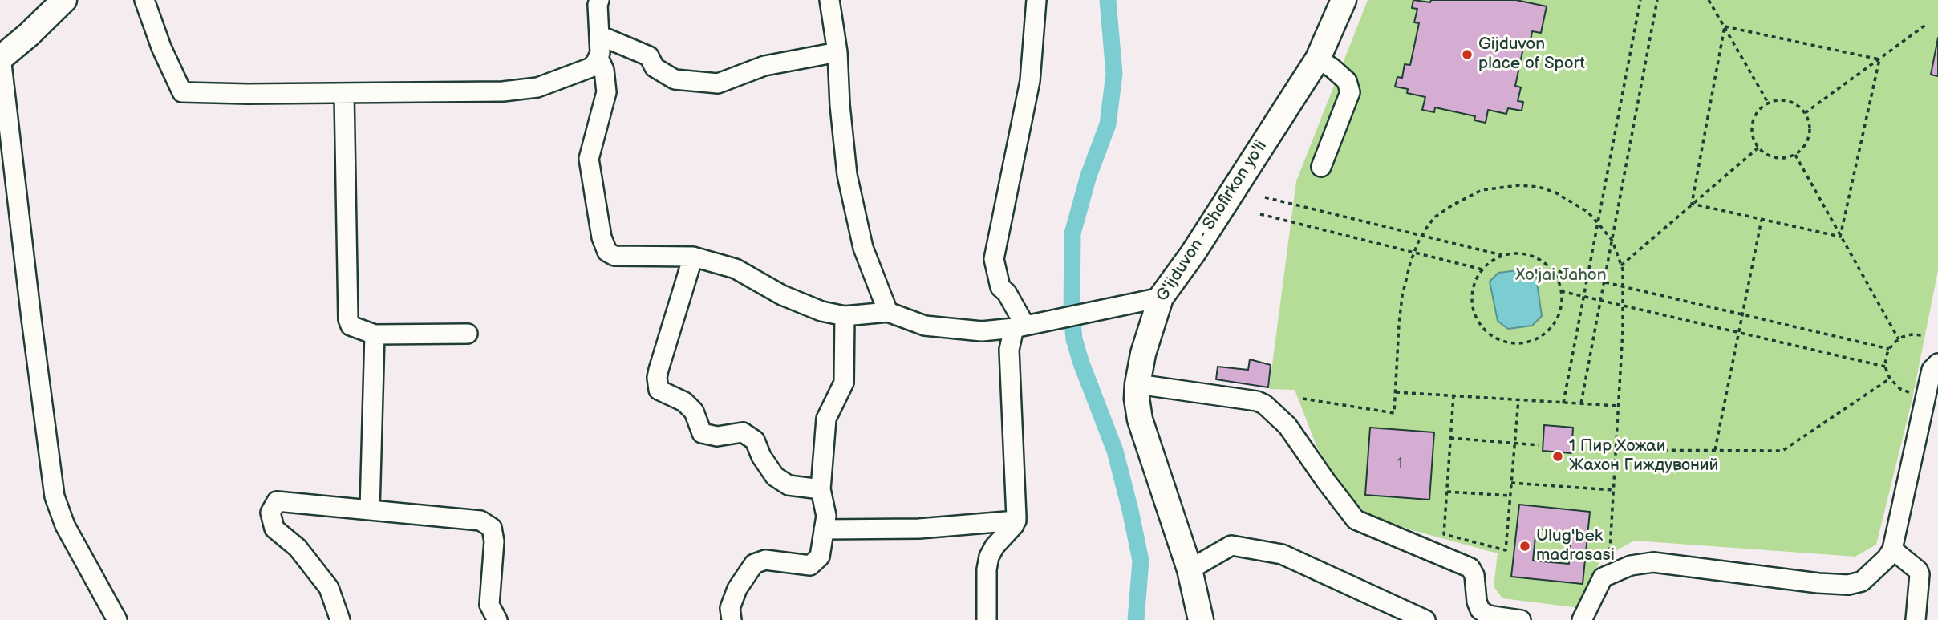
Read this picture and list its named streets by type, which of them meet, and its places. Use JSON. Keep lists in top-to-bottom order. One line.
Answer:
{"streets":{"main road":["G'ijduvon - Shofirkon yo'li"]},"parks":["Xo'jai Jahon"],"places":["Gijduvon place of Sport","1 Пир Хожаи Жахон Гиждувоний","Ulug'bek madrasasi"],"house_numbers":["1"]}
